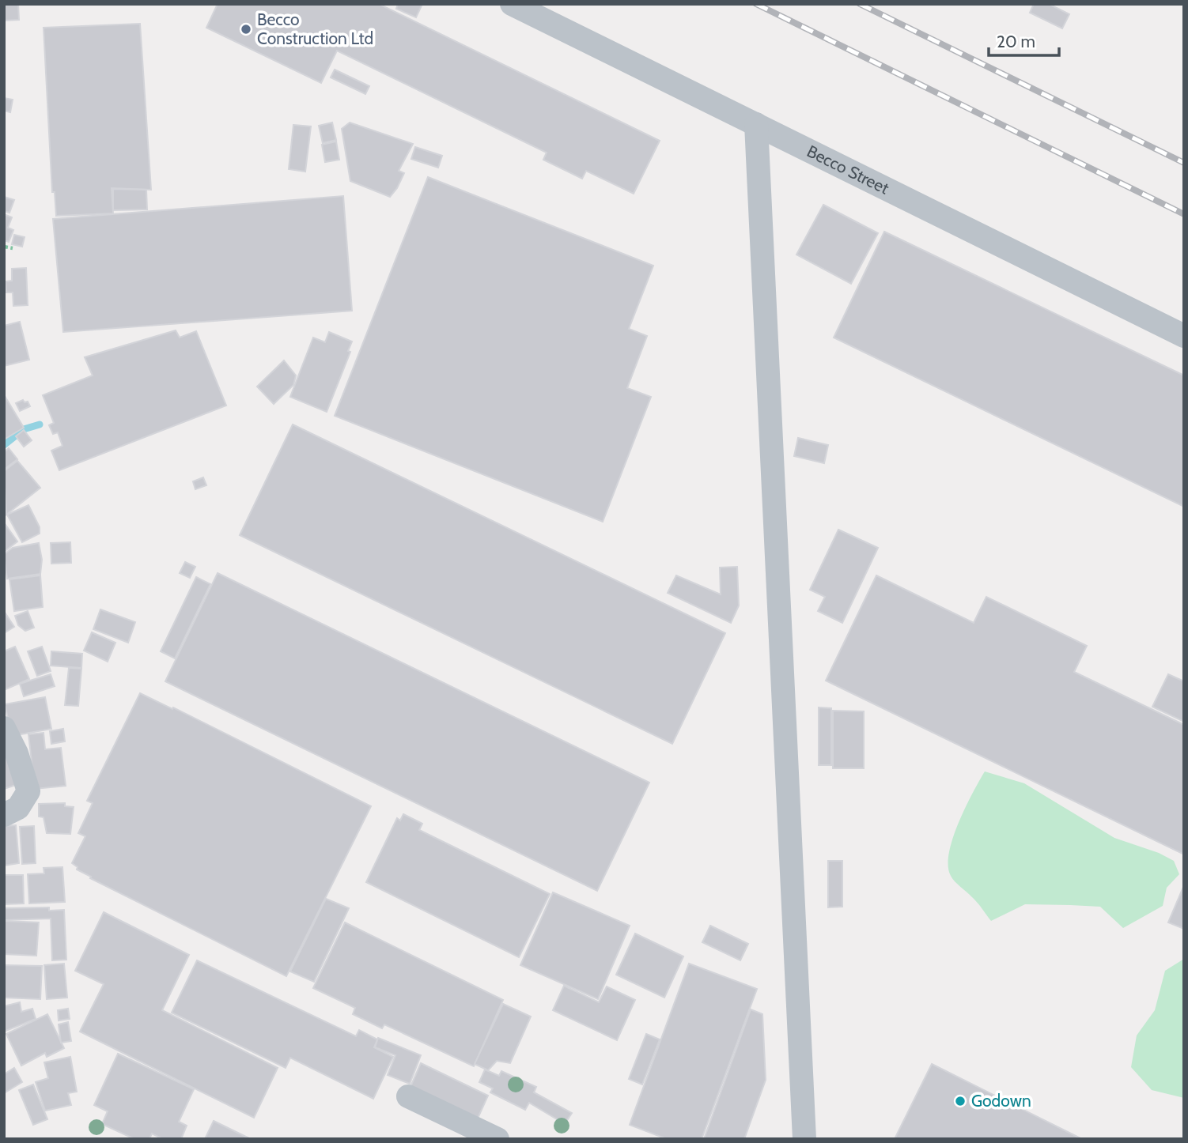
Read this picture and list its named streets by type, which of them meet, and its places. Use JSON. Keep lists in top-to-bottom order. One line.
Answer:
{"streets":{"street":["Becco Street"]},"places":["Becco Construction Ltd","Godown"],"scale_bar":"20 m"}
